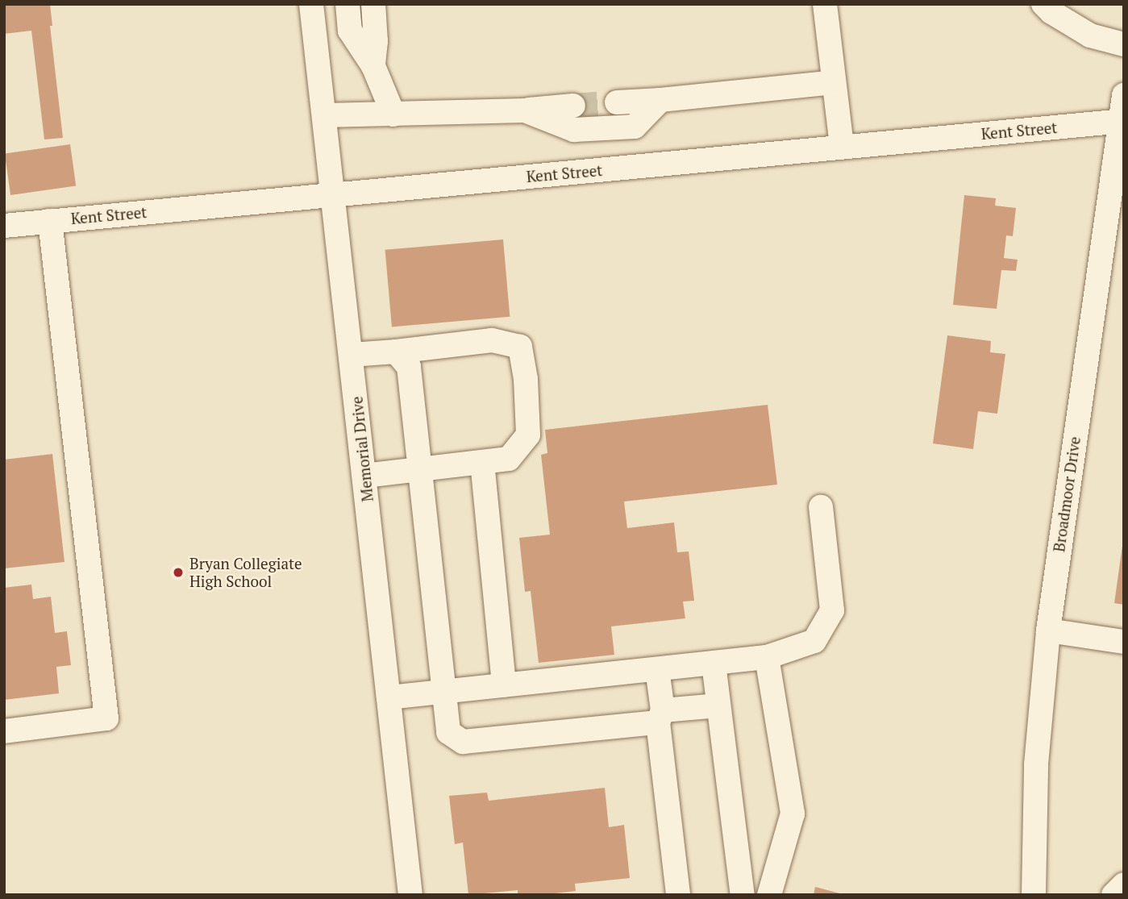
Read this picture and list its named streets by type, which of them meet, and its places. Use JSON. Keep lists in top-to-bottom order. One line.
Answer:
{"streets":{"street":["Kent Street","Memorial Drive","Broadmoor Drive"]},"crossings":[["Kent Street","Memorial Drive"],["Kent Street","Broadmoor Drive"]],"places":["Bryan Collegiate High School"]}
